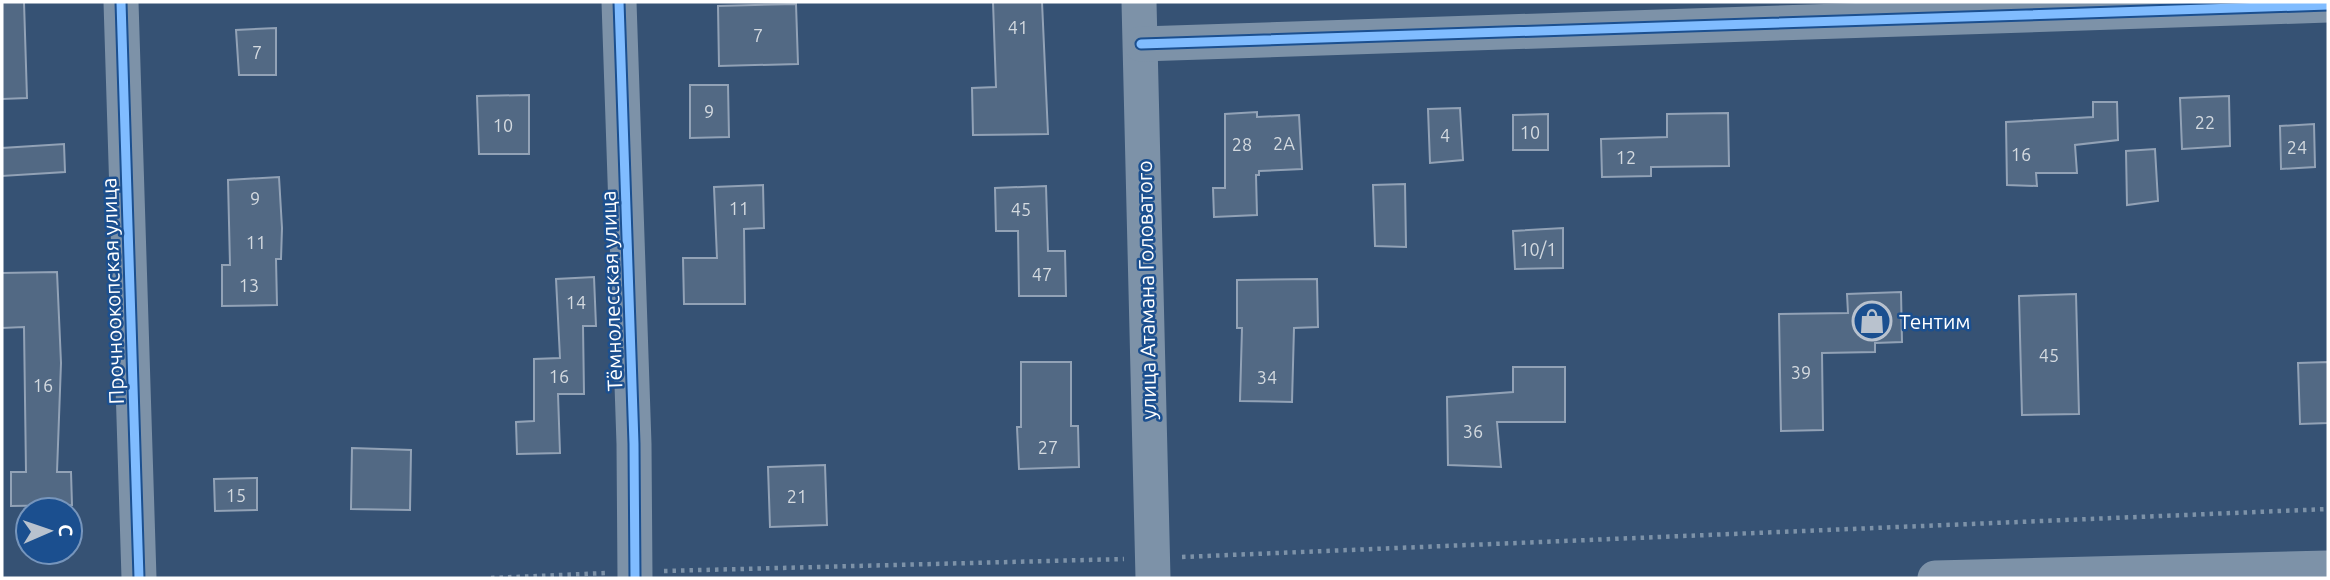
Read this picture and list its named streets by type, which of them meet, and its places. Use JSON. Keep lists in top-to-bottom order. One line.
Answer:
{"streets":{"street":["улица Атамана Головатого","Прочноокопская улица","Тёмнолесская улица"]},"places":{"shop":["Тентим"]},"house_numbers":["41","7","7","9","22","10","10","4","2А","28","24","16","12","9","11","45","11","10/1","47","13","14","45","39","16","34","16","36","27","15","21"],"north":"right"}
